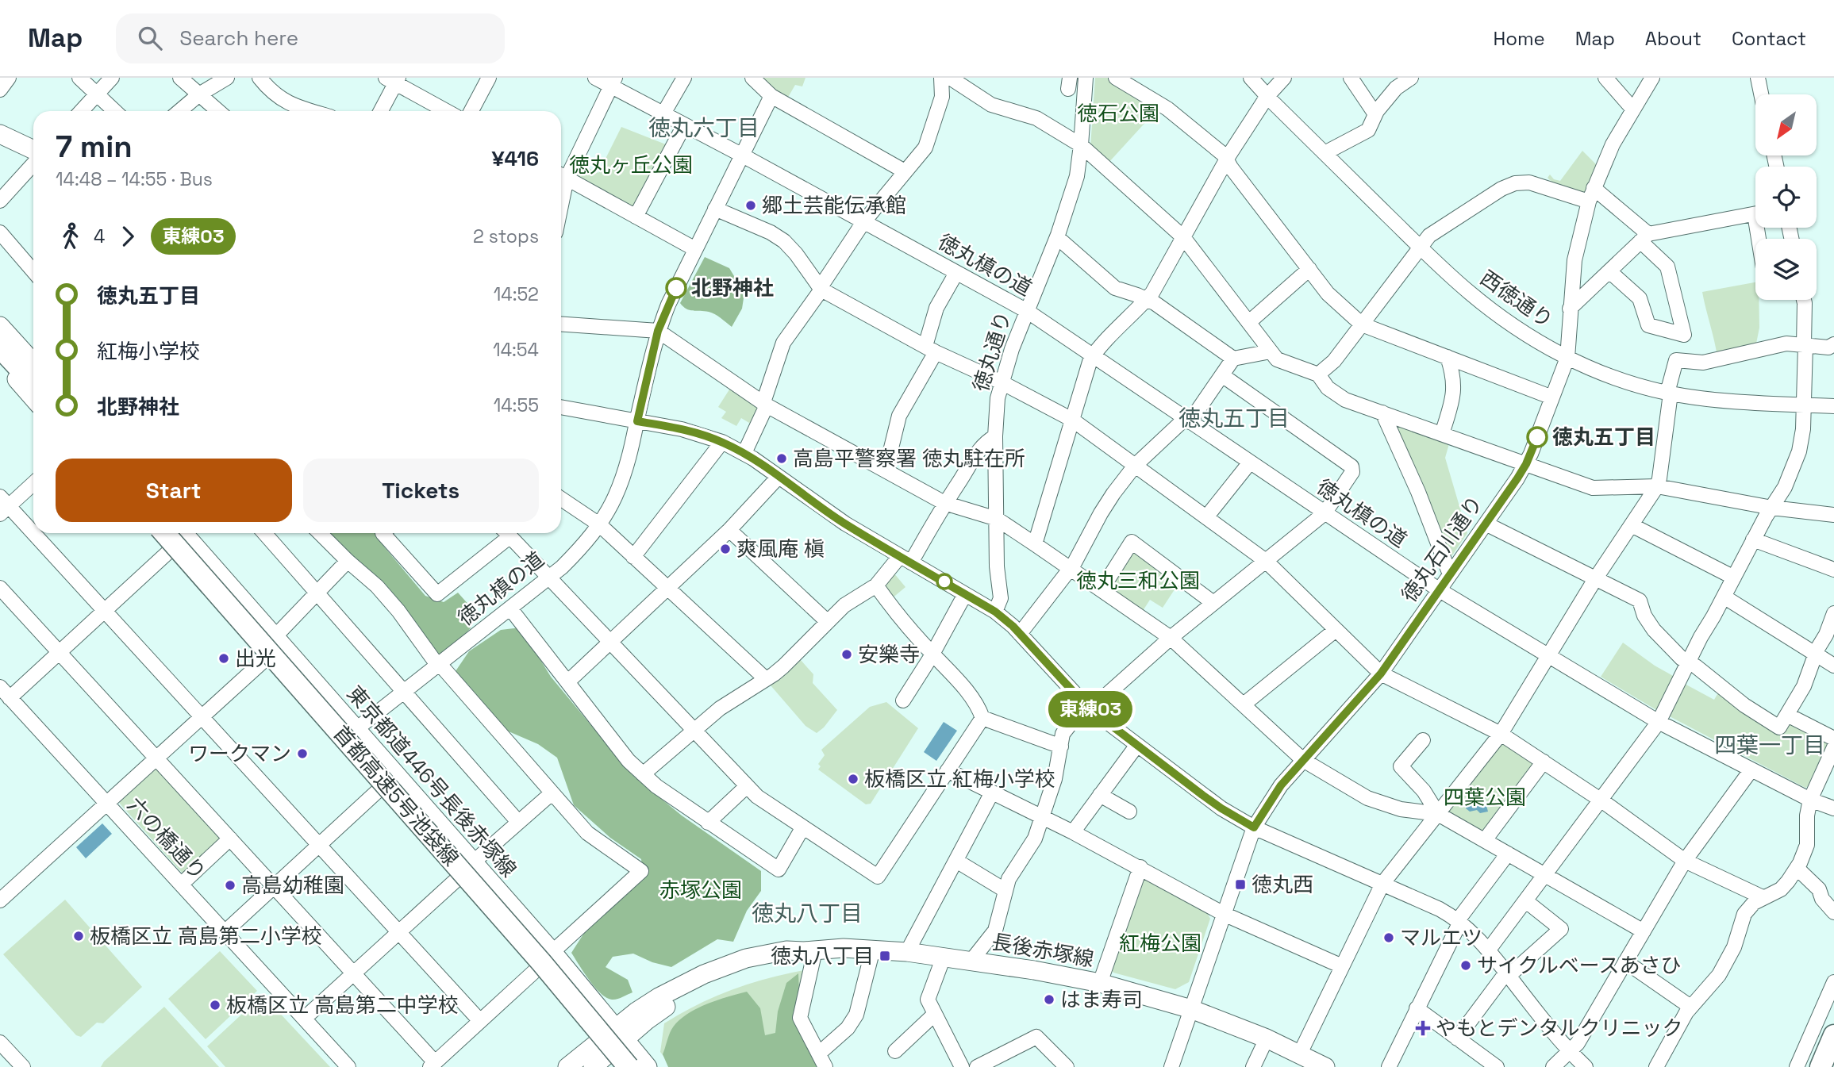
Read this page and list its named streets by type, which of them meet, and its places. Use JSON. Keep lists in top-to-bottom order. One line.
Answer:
{"streets":{"highway":["首都高速5号池袋線"],"main road":["東京都道446号長後赤塚線","長後赤塚線"],"street":["徳丸槙の道","西徳通り","徳丸通り","徳丸石川通り","六の橋通り"]},"crossings":[["徳丸槙の道","徳丸通り"],["徳丸槙の道","徳丸石川通り"],["徳丸槙の道","東京都道446号長後赤塚線"],["西徳通り","徳丸石川通り"],["徳丸石川通り","長後赤塚線"],["東京都道446号長後赤塚線","長後赤塚線"]],"districts":["徳丸六丁目","徳丸五丁目","四葉一丁目","徳丸八丁目"],"parks":["徳石公園","徳丸ヶ丘公園","徳丸三和公園","四葉公園","赤塚公園","紅梅公園"],"places":{"other":["郷土芸能伝承館","北野神社","徳丸五丁目","高島平警察署 徳丸駐在所","爽風庵 槇","安樂寺","出光","ワークマン","板橋区立 紅梅小学校","高島幼稚園","板橋区立 高島第二小学校","マルエツ","サイクルベースあさひ","はま寿司","板橋区立 高島第二中学校"],"transit":["徳丸西","徳丸八丁目"],"health":["やもとデンタルクリニック"]},"lines":["bus line 東練03"],"north":"bottom left","page":{"header":"Map","search":"Search here","nav":["Home","Map","About","Contact"],"on_map":"東練03","heading":["7 min","14:48 – 14:55 · Bus","¥416"],"legs":["4","東練03","2 stops"],"list":[{"name":"徳丸五丁目","value":"14:52"},{"name":"紅梅小学校","value":"14:54"},{"name":"北野神社","value":"14:55"}],"buttons":["Start","Tickets"]}}
